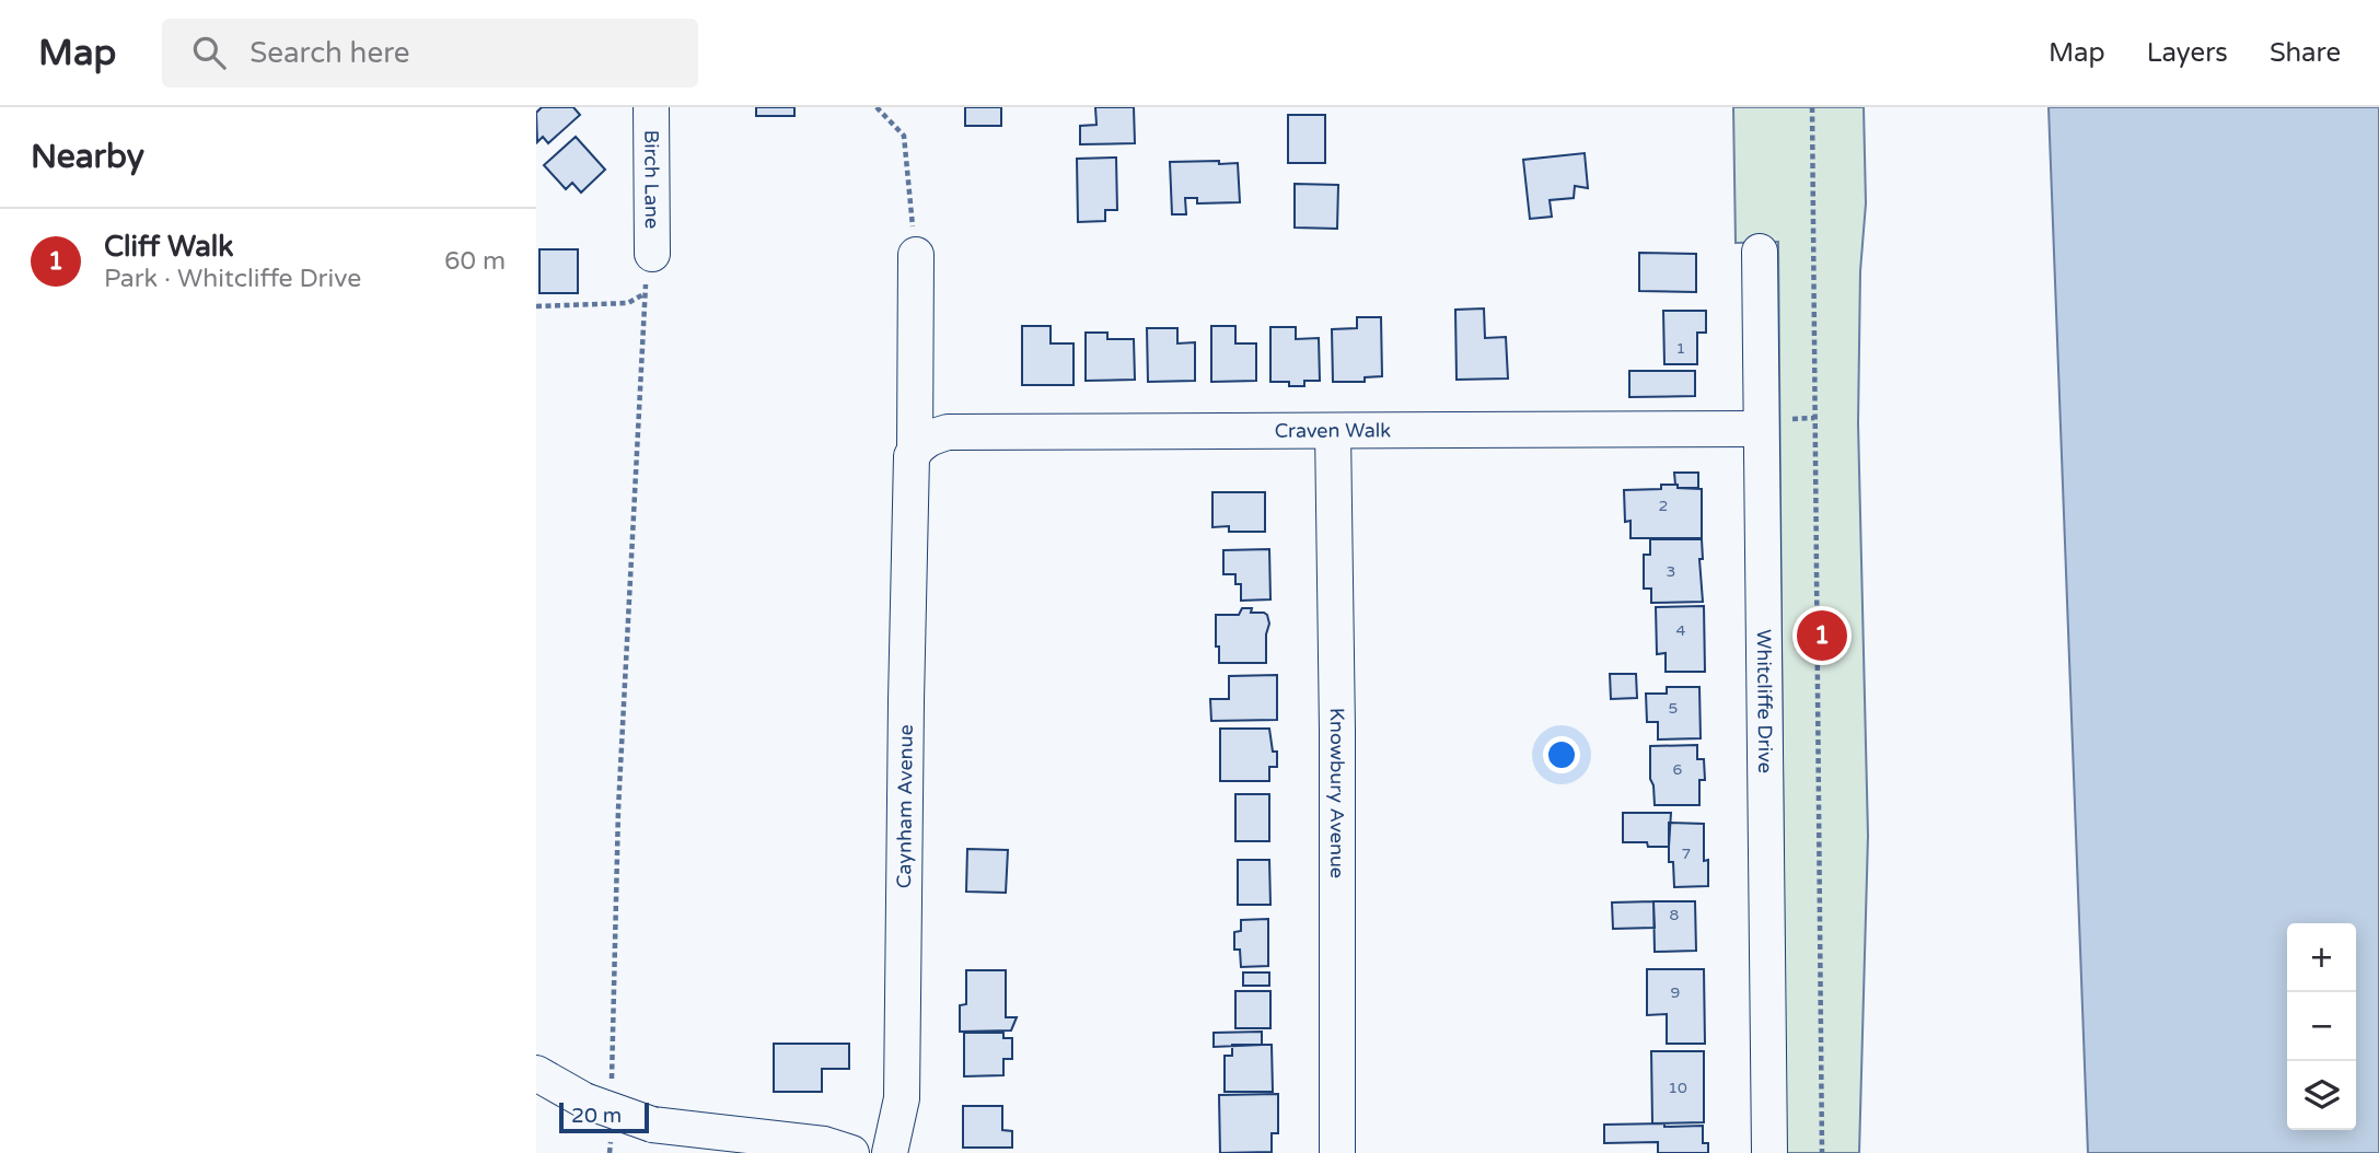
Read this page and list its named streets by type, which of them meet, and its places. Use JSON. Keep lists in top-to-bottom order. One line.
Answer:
{"streets":{"street":["Birch Lane","Craven Walk","Whitcliffe Drive","Knowbury Avenue","Caynham Avenue"]},"crossings":[["Craven Walk","Whitcliffe Drive"],["Craven Walk","Knowbury Avenue"],["Craven Walk","Caynham Avenue"]],"house_numbers":["1","2","3","4","5","6","7","8","9","10"],"scale_bar":"20 m","page":{"header":"Map","search":"Search here","nav":["Map","Layers","Share"],"heading":"Nearby","list":[{"mark":"1","name":"Cliff Walk","note":"Park · Whitcliffe Drive","value":"60 m"}],"pins":"1","map_buttons":["+","−"],"scale":"20 m"}}
